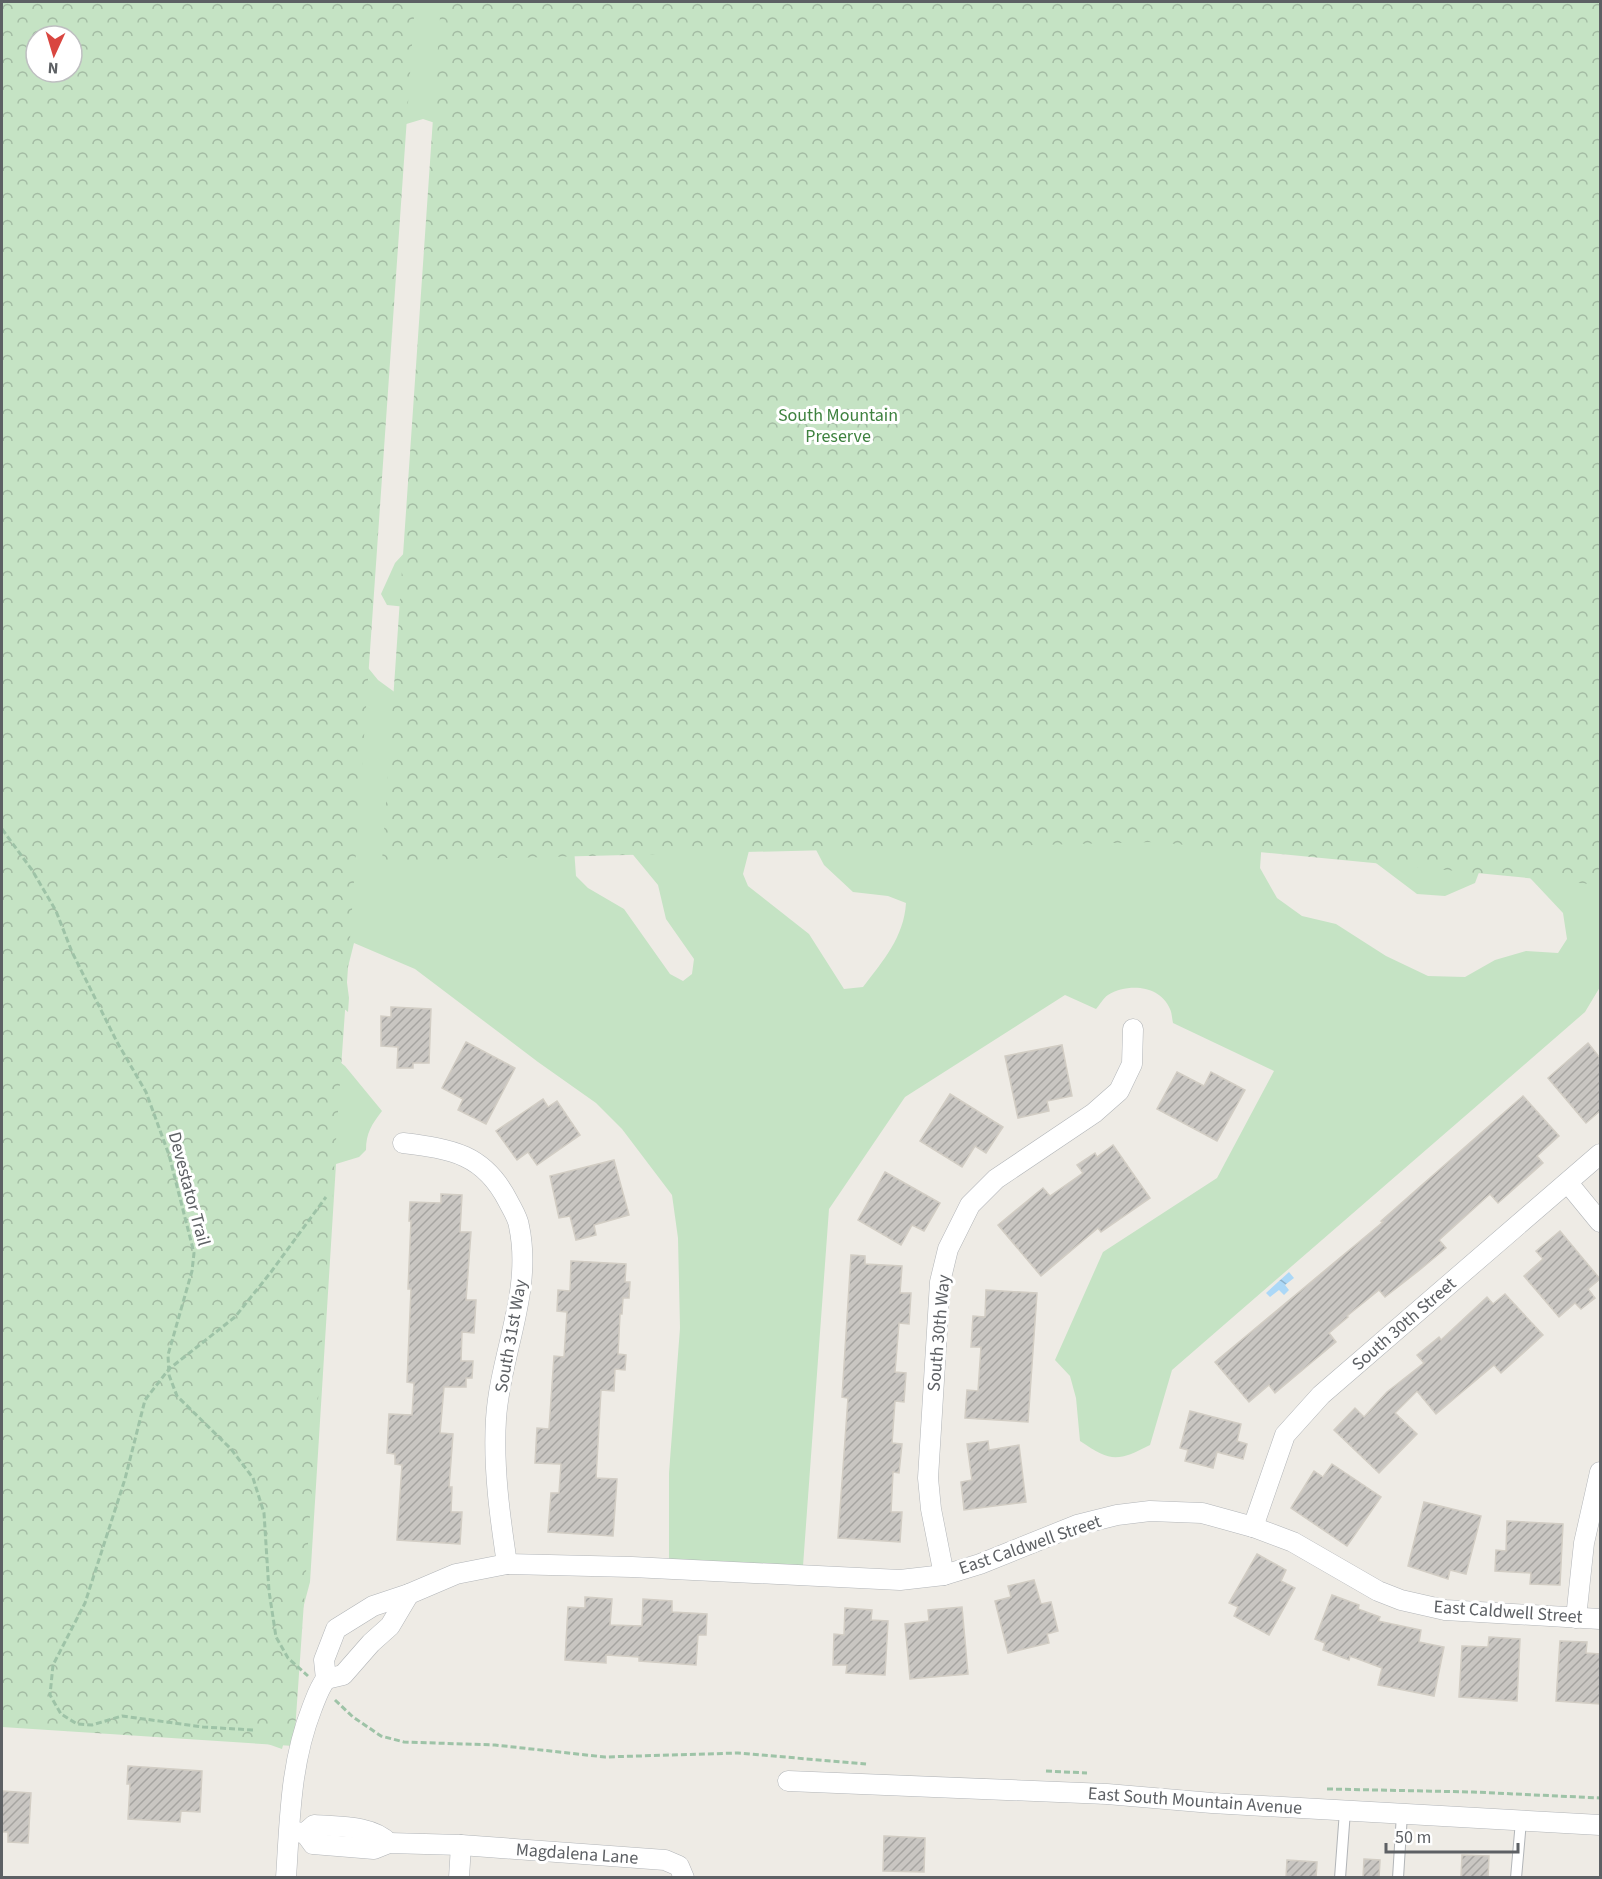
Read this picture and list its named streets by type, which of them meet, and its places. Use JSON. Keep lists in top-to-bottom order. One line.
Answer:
{"streets":{"street":["South 30th Street","South 30th Way","South 31st Way","East Caldwell Street","East South Mountain Avenue","Magdalena Lane"],"path":["Devestator Trail"]},"crossings":[["Devestator Trail","East Caldwell Street"],["South 30th Street","East Caldwell Street"],["South 30th Way","East Caldwell Street"],["South 31st Way","East Caldwell Street"],["East Caldwell Street","Magdalena Lane"]],"parks":["South Mountain Preserve"],"scale_bar":"50 m","north":"bottom"}
